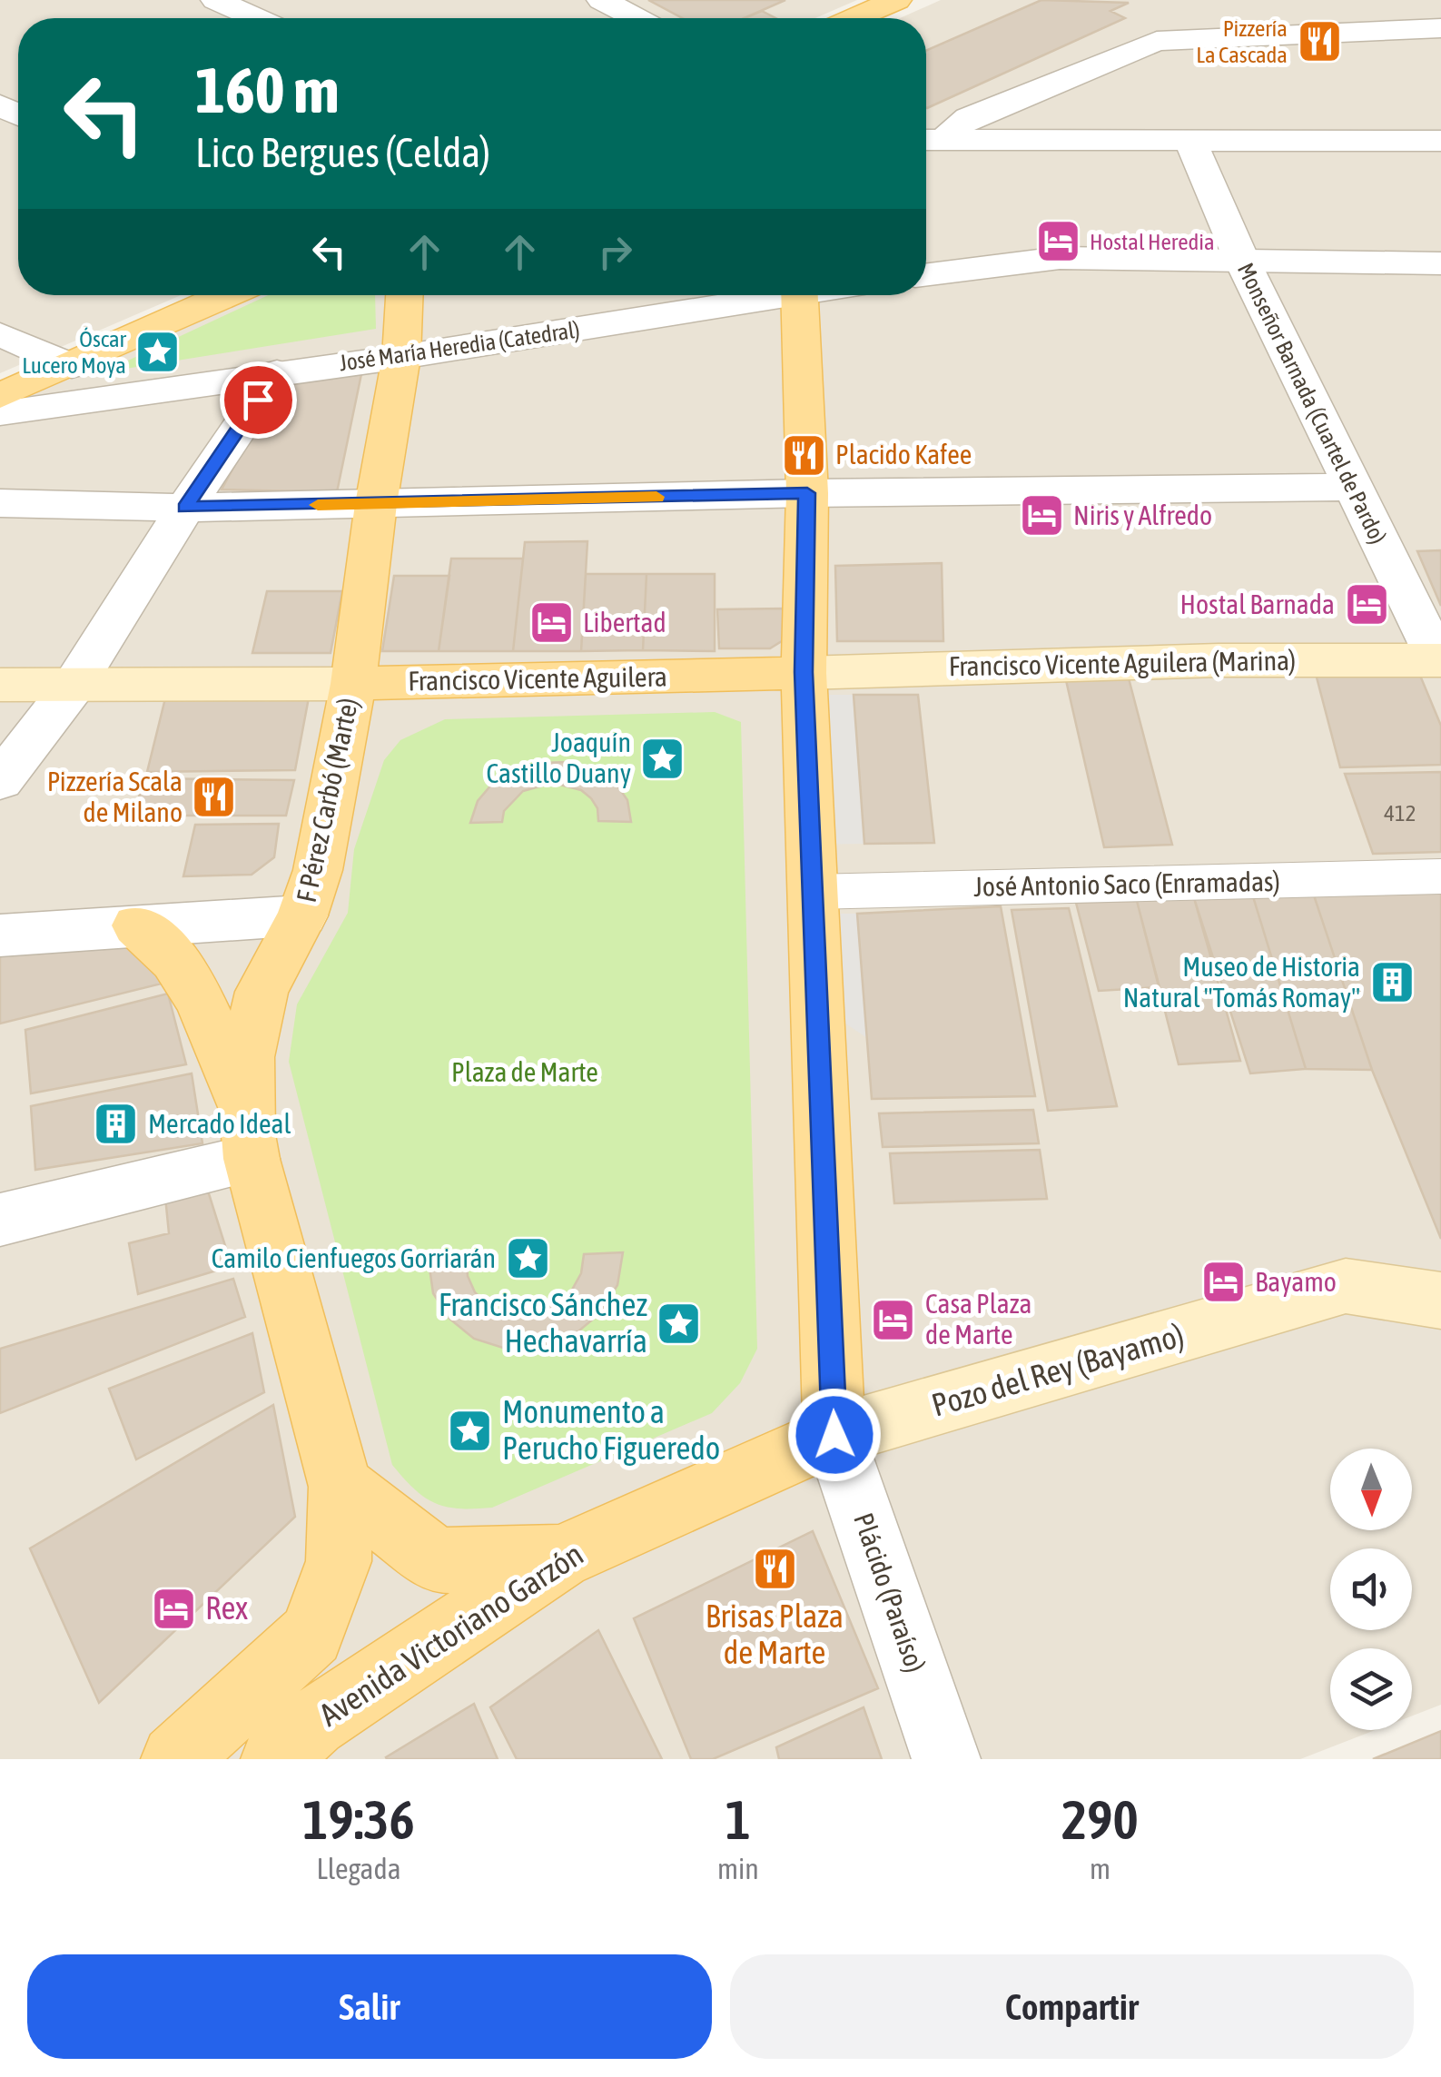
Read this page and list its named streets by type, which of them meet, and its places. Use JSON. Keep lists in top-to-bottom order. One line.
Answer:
{"streets":{"main road":["Francisco Vicente Aguilera (Marina)","Francisco Vicente Aguilera","F Pérez Carbó (Marte)","Pozo del Rey (Bayamo)","Plácido (Paraíso)","Avenida Victoriano Garzón"],"street":["José María Heredia (Catedral)","Monseñor Barnada (Cuartel de Pardo)","José Antonio Saco (Enramadas)"]},"crossings":[["José María Heredia (Catedral)","F Pérez Carbó (Marte)"],["Monseñor Barnada (Cuartel de Pardo)","Francisco Vicente Aguilera (Marina)"],["Francisco Vicente Aguilera (Marina)","Francisco Vicente Aguilera"],["Francisco Vicente Aguilera (Marina)","Plácido (Paraíso)"],["Francisco Vicente Aguilera","F Pérez Carbó (Marte)"],["Francisco Vicente Aguilera","Plácido (Paraíso)"],["José Antonio Saco (Enramadas)","Plácido (Paraíso)"],["Pozo del Rey (Bayamo)","Plácido (Paraíso)"],["Pozo del Rey (Bayamo)","Avenida Victoriano Garzón"],["Plácido (Paraíso)","Avenida Victoriano Garzón"]],"parks":["Plaza de Marte"],"places":{"restaurant":["Pizzería La Cascada","Placido Kafee","Pizzería Scala de Milano","Brisas Plaza de Marte"],"hotel":["Hostal Heredia","Niris y Alfredo","Hostal Barnada","Libertad","Bayamo","Casa Plaza de Marte","Rex"],"place":["Óscar Lucero Moya","Joaquín Castillo Duany","Camilo Cienfuegos Gorriarán","Francisco Sánchez Hechavarría","Monumento a Perucho Figueredo"],"building":["Museo de Historia Natural \"Tomás Romay\"","Mercado Ideal"]},"house_numbers":["412"],"north":"bottom","page":{"turn":["160 m","Lico Bergues (Celda)"],"eta":["19:36","Llegada","1","min","290","m"],"buttons":["Salir","Compartir"]}}
